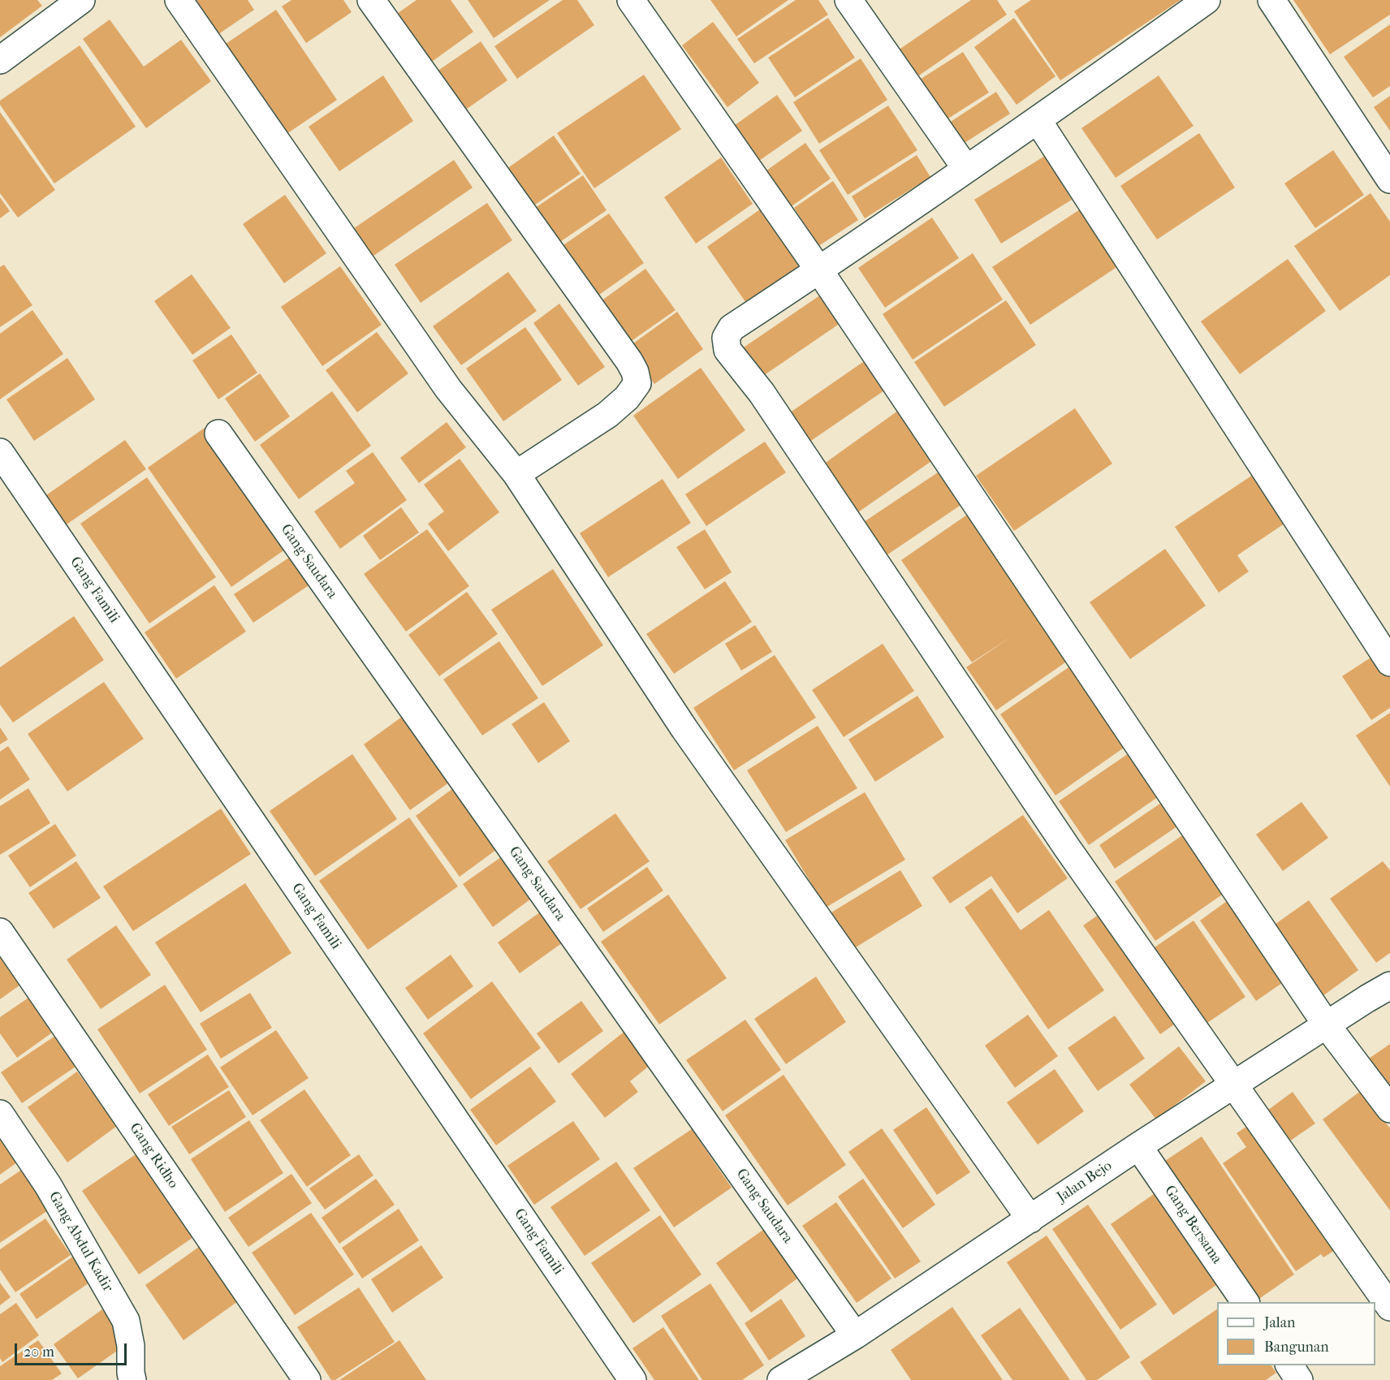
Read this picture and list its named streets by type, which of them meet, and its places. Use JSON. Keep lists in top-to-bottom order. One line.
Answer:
{"streets":{"street":["Gang Saudara","Gang Famili","Gang Ridho","Jalan Bejo","Gang Bersama","Gang Abdul Kadir"]},"crossings":[["Gang Saudara","Jalan Bejo"],["Jalan Bejo","Gang Bersama"]],"legend":["Jalan","Bangunan"],"scale_bar":"20 m"}
